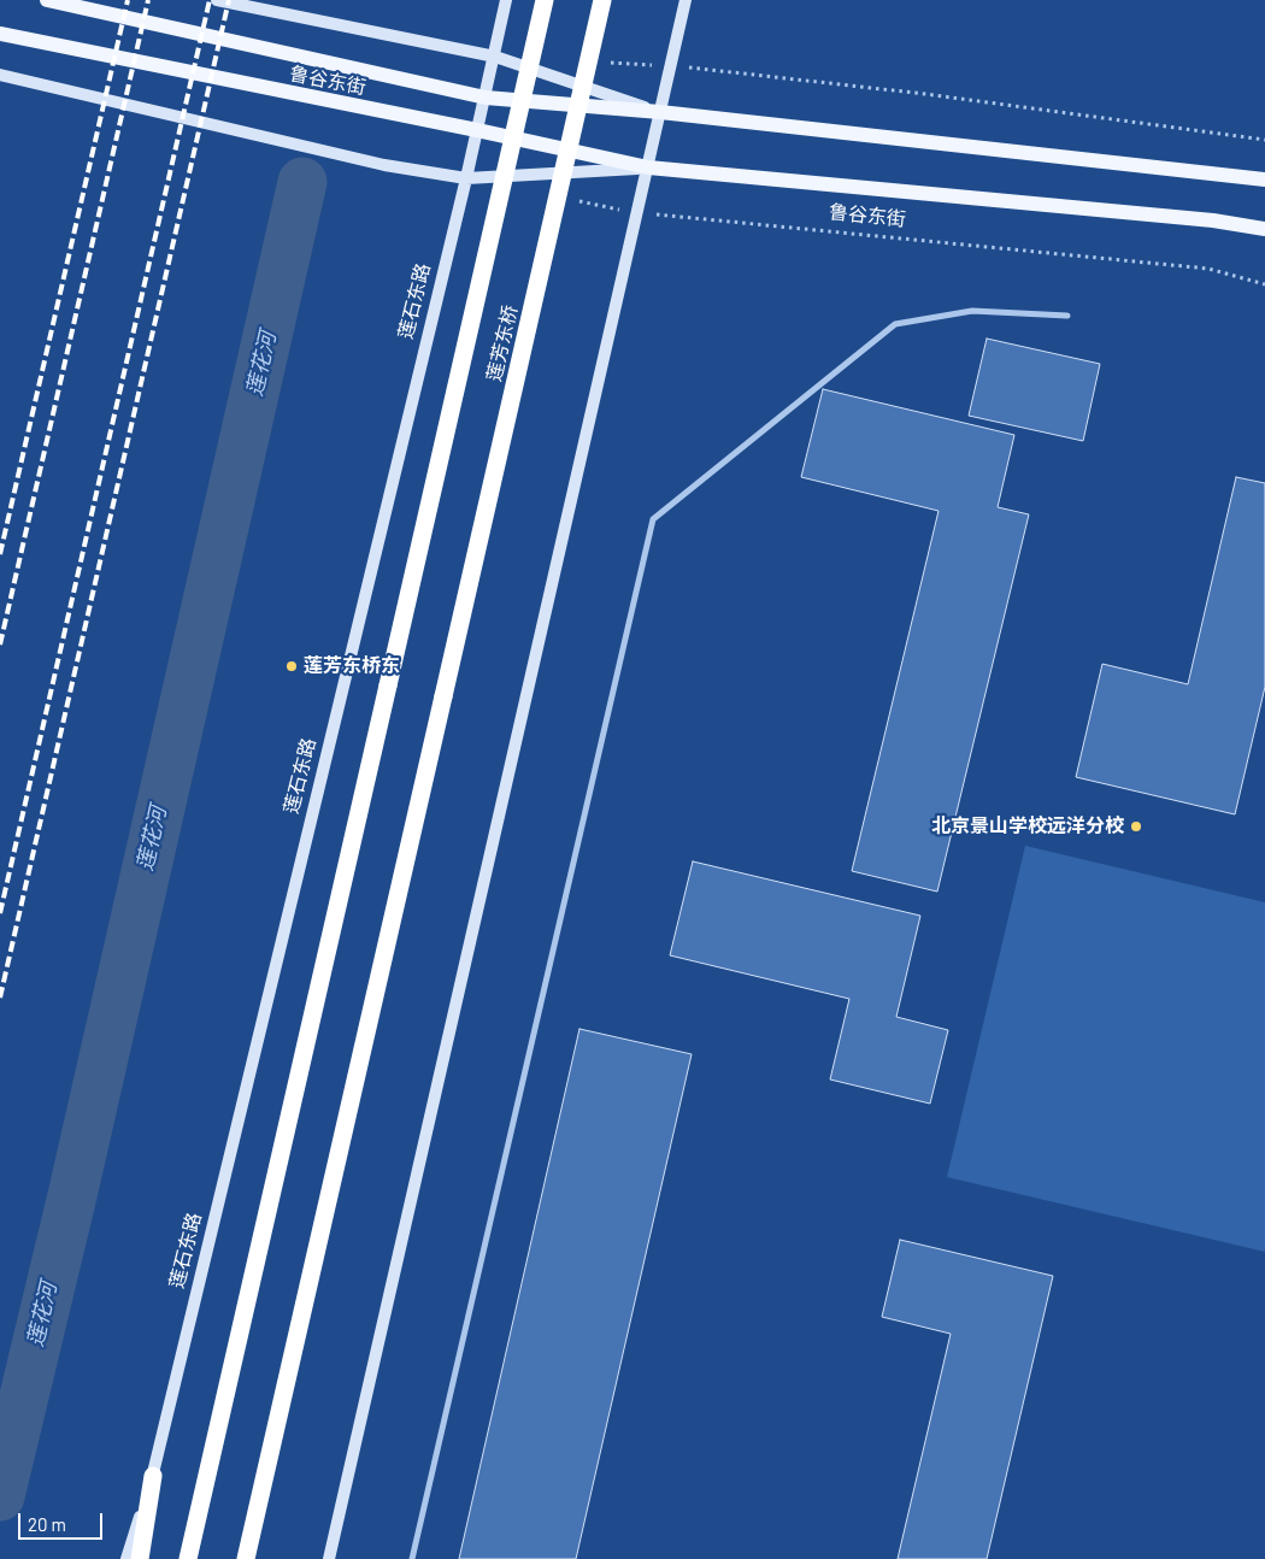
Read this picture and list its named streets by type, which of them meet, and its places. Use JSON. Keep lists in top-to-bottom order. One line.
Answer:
{"streets":{"highway":["莲芳东桥"],"main road":["鲁谷东街"],"street":["莲石东路"]},"crossings":[["鲁谷东街","莲石东路"]],"water":["莲花河"],"places":["莲芳东桥东","北京景山学校远洋分校"],"scale_bar":"20 m"}
